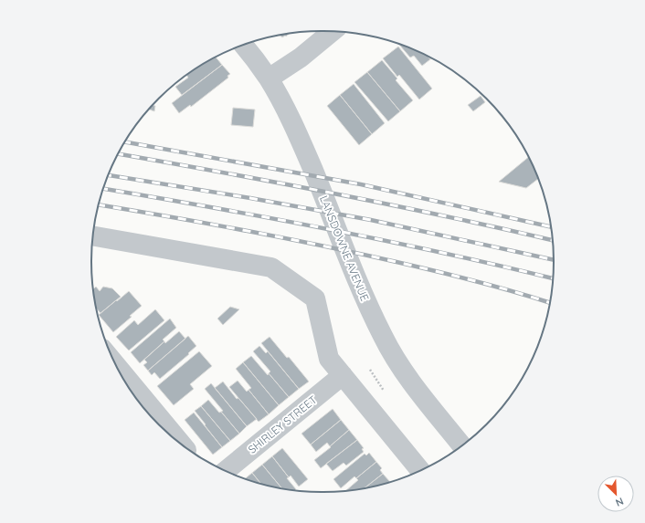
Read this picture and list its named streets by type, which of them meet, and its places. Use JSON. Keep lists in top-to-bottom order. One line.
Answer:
{"streets":{"street":["LANSDOWNE AVENUE","SHIRLEY STREET"]},"north":"bottom right"}
